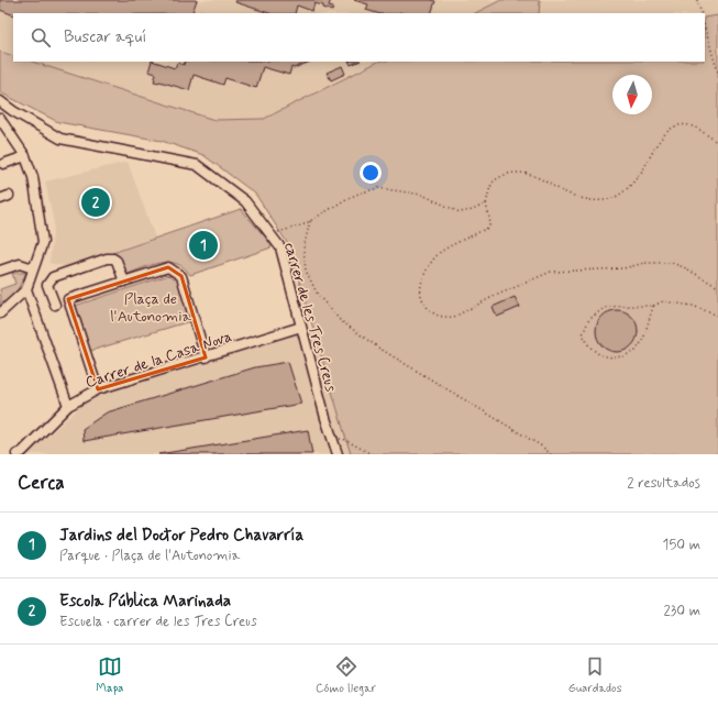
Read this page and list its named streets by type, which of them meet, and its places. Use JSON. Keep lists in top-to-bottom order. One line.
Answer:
{"streets":{"street":["carrer de les Tres Creus","Carrer de la Casa Nova"]},"crossings":[["carrer de les Tres Creus","Carrer de la Casa Nova"]],"parks":["Plaça de l'Autonomia"],"north":"bottom","page":{"search":"Buscar aquí","pins":["2","1"],"heading":["Cerca","2 resultados"],"list":[{"mark":"1","name":"Jardins del Doctor Pedro Chavarría","note":"Parque · Plaça de l'Autonomia","value":"150 m"},{"mark":"2","name":"Escola Pública Marinada","note":"Escuela · carrer de les Tres Creus","value":"230 m"}],"nav":["Mapa","Cómo llegar","Guardados"]}}
